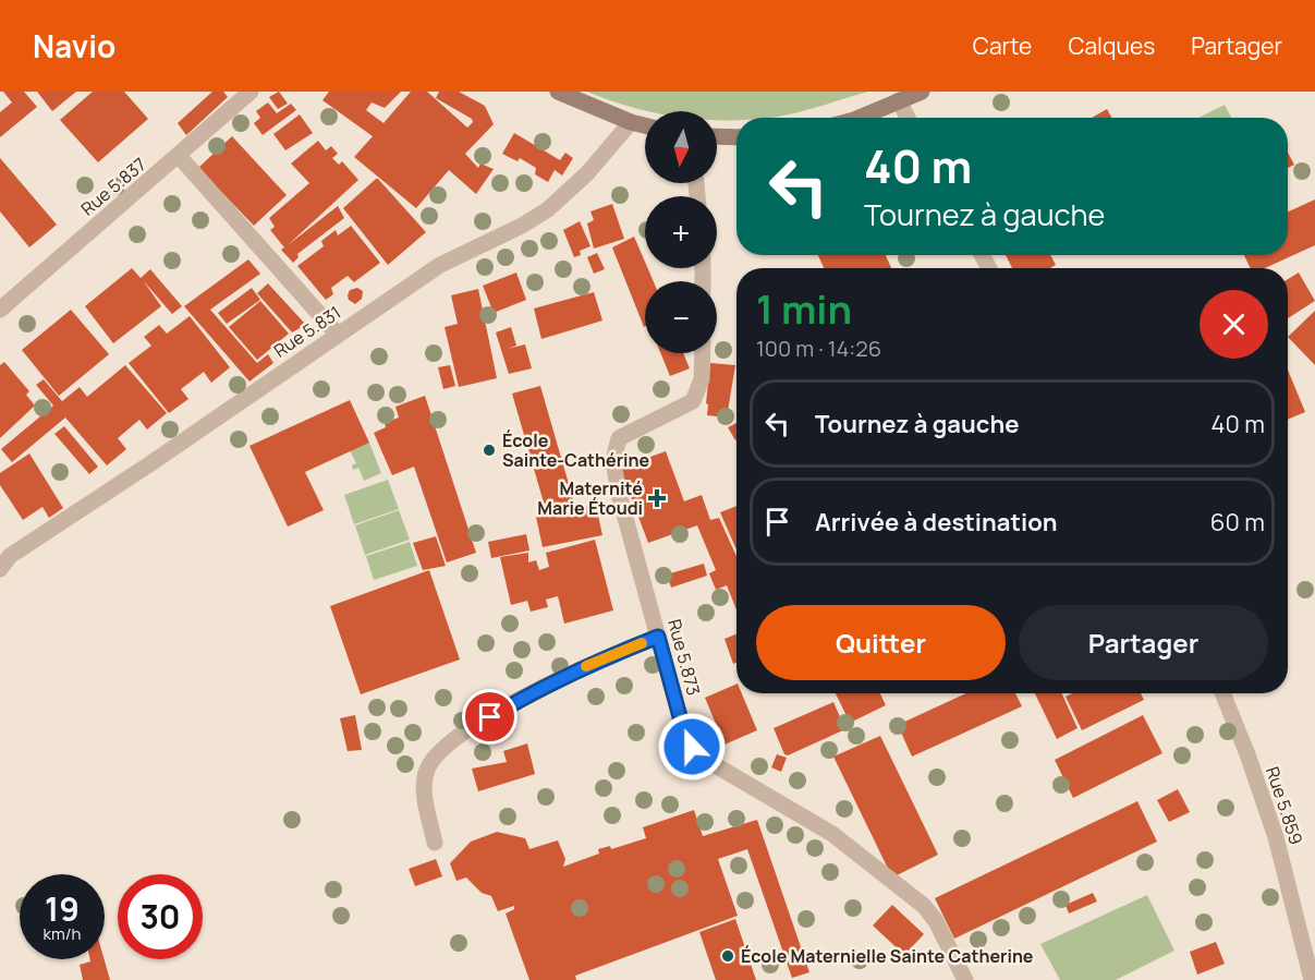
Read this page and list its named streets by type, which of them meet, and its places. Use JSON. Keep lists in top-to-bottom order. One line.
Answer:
{"streets":{"street":["Rue 5.837","Rue 5.831","Rue 5.873","Rue 5.859"]},"places":{"other":["École Sainte-Cathérine","École Maternielle Sainte Catherine"],"health":["Maternité Marie Étoudi"]},"north":"bottom","page":{"header":"Navio","nav":["Carte","Calques","Partager"],"map_buttons":["+","−"],"turn":["40 m","Tournez à gauche"],"heading":["1 min","100 m · 14:26"],"list":[{"name":"Tournez à gauche","value":"40 m"},{"name":"Arrivée à destination","value":"60 m"}],"buttons":["Quitter","Partager"],"speed":"19 km/h","limit":"30"}}
